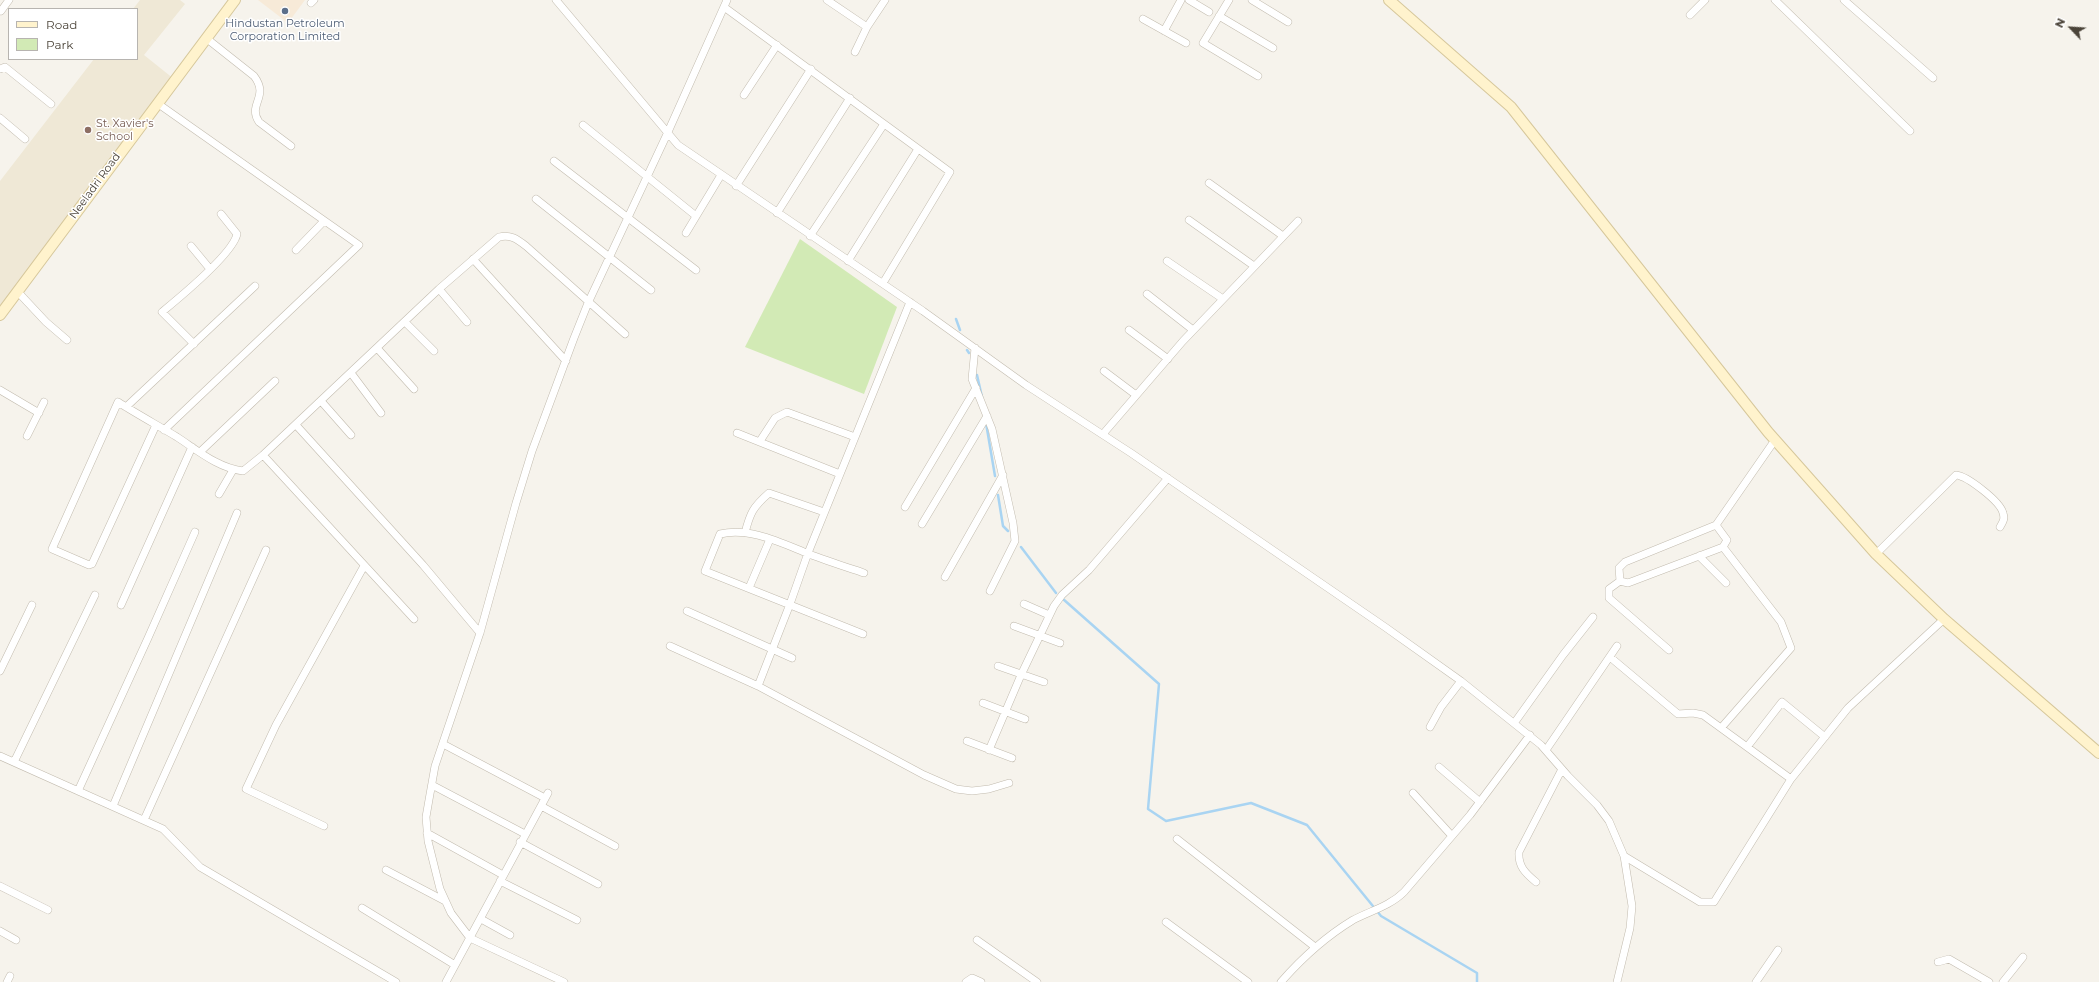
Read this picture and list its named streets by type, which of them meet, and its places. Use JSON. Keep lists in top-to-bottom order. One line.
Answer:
{"streets":{"street":["Neeladri Road"]},"places":["Hindustan Petroleum Corporation Limited","St. Xavier's School"],"legend":["Road","Park"],"north":"top left"}
